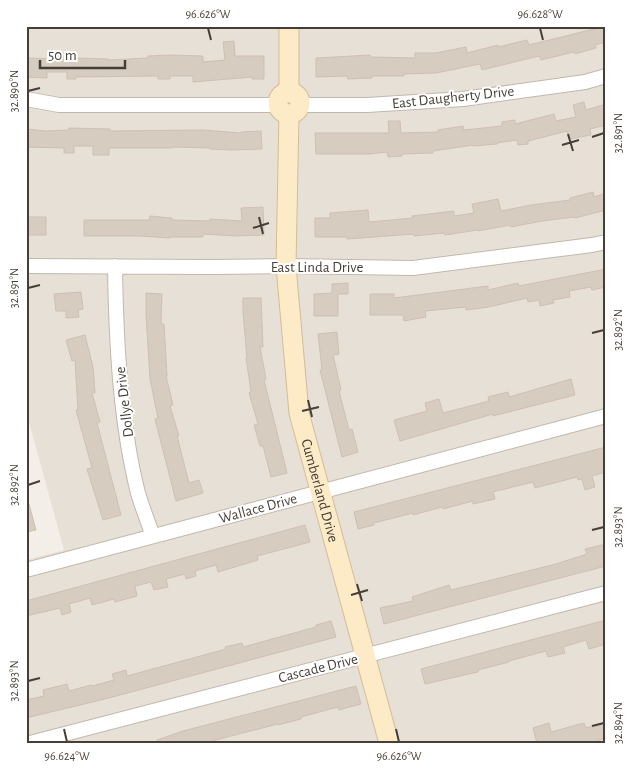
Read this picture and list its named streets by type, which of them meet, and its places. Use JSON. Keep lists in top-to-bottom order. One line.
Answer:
{"streets":{"street":["East Daugherty Drive","East Linda Drive","Dollye Drive","Cumberland Drive","Wallace Drive","Cascade Drive"]},"crossings":[["East Daugherty Drive","Cumberland Drive"],["East Linda Drive","Dollye Drive"],["East Linda Drive","Cumberland Drive"],["Dollye Drive","Wallace Drive"],["Cumberland Drive","Wallace Drive"],["Cumberland Drive","Cascade Drive"]],"scale_bar":"50 m","coordinates":["96.626°W","96.628°W","32.890°N","32.891°N","32.892°N","32.893°N","32.894°N","96.624°W"]}
